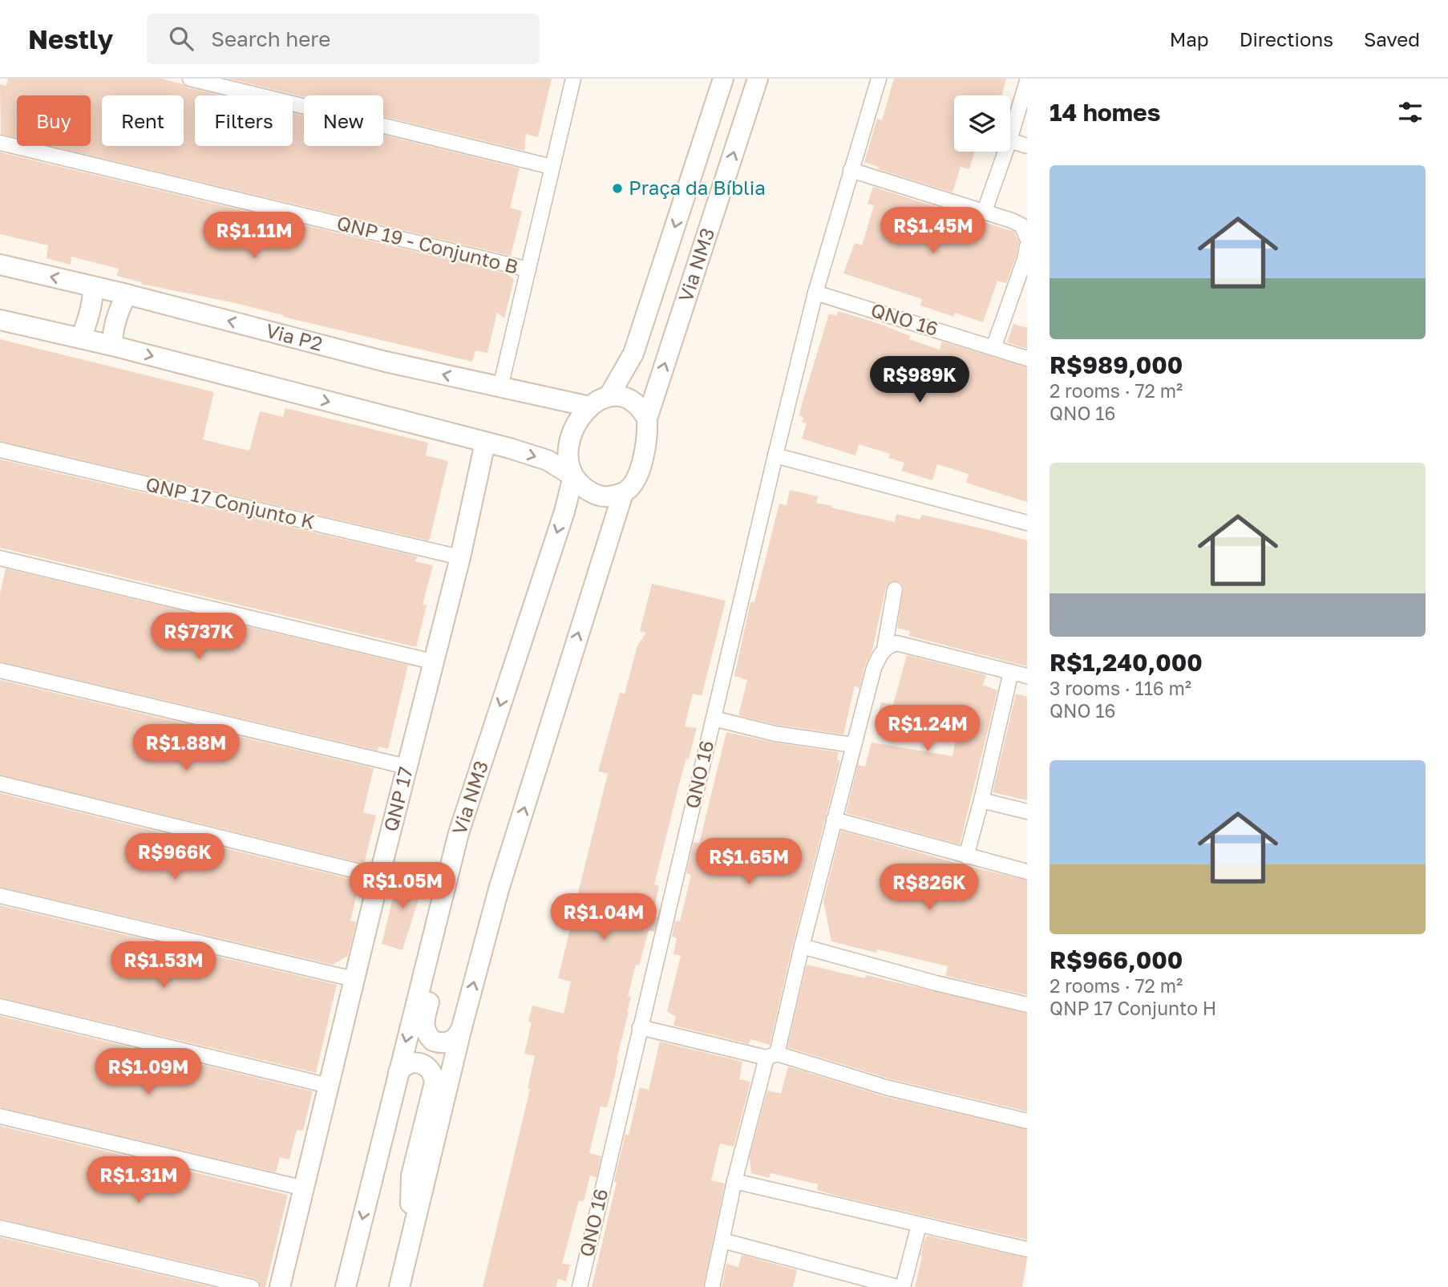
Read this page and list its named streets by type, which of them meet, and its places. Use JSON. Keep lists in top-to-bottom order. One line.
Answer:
{"streets":{"main road":["Via NM3","Via P2","QNP 17"],"street":["QNP 19 - Conjunto B","QNO 16","QNP 17 Conjunto K"]},"crossings":[["QNP 19 - Conjunto B","Via P2"],["Via NM3","Via P2"],["QNP 17 Conjunto K","QNP 17"]],"places":["Praça da Bíblia"],"page":{"header":"Nestly","search":"Search here","nav":["Map","Directions","Saved"],"heading":"14 homes","chip":["Buy","Rent","Filters","New"],"list":[{"name":"R$989,000","note":"2 rooms · 72 m² · QNO 16"},{"name":"R$1,240,000","note":"3 rooms · 116 m² · QNO 16"},{"name":"R$966,000","note":"2 rooms · 72 m² · QNP 17 Conjunto H"}],"price":["R$1.45M","R$1.11M","R$989K","R$737K","R$1.24M","R$1.88M","R$966K","R$1.65M","R$1.05M","R$826K","R$1.04M","R$1.53M","R$1.09M","R$1.31M"]}}
